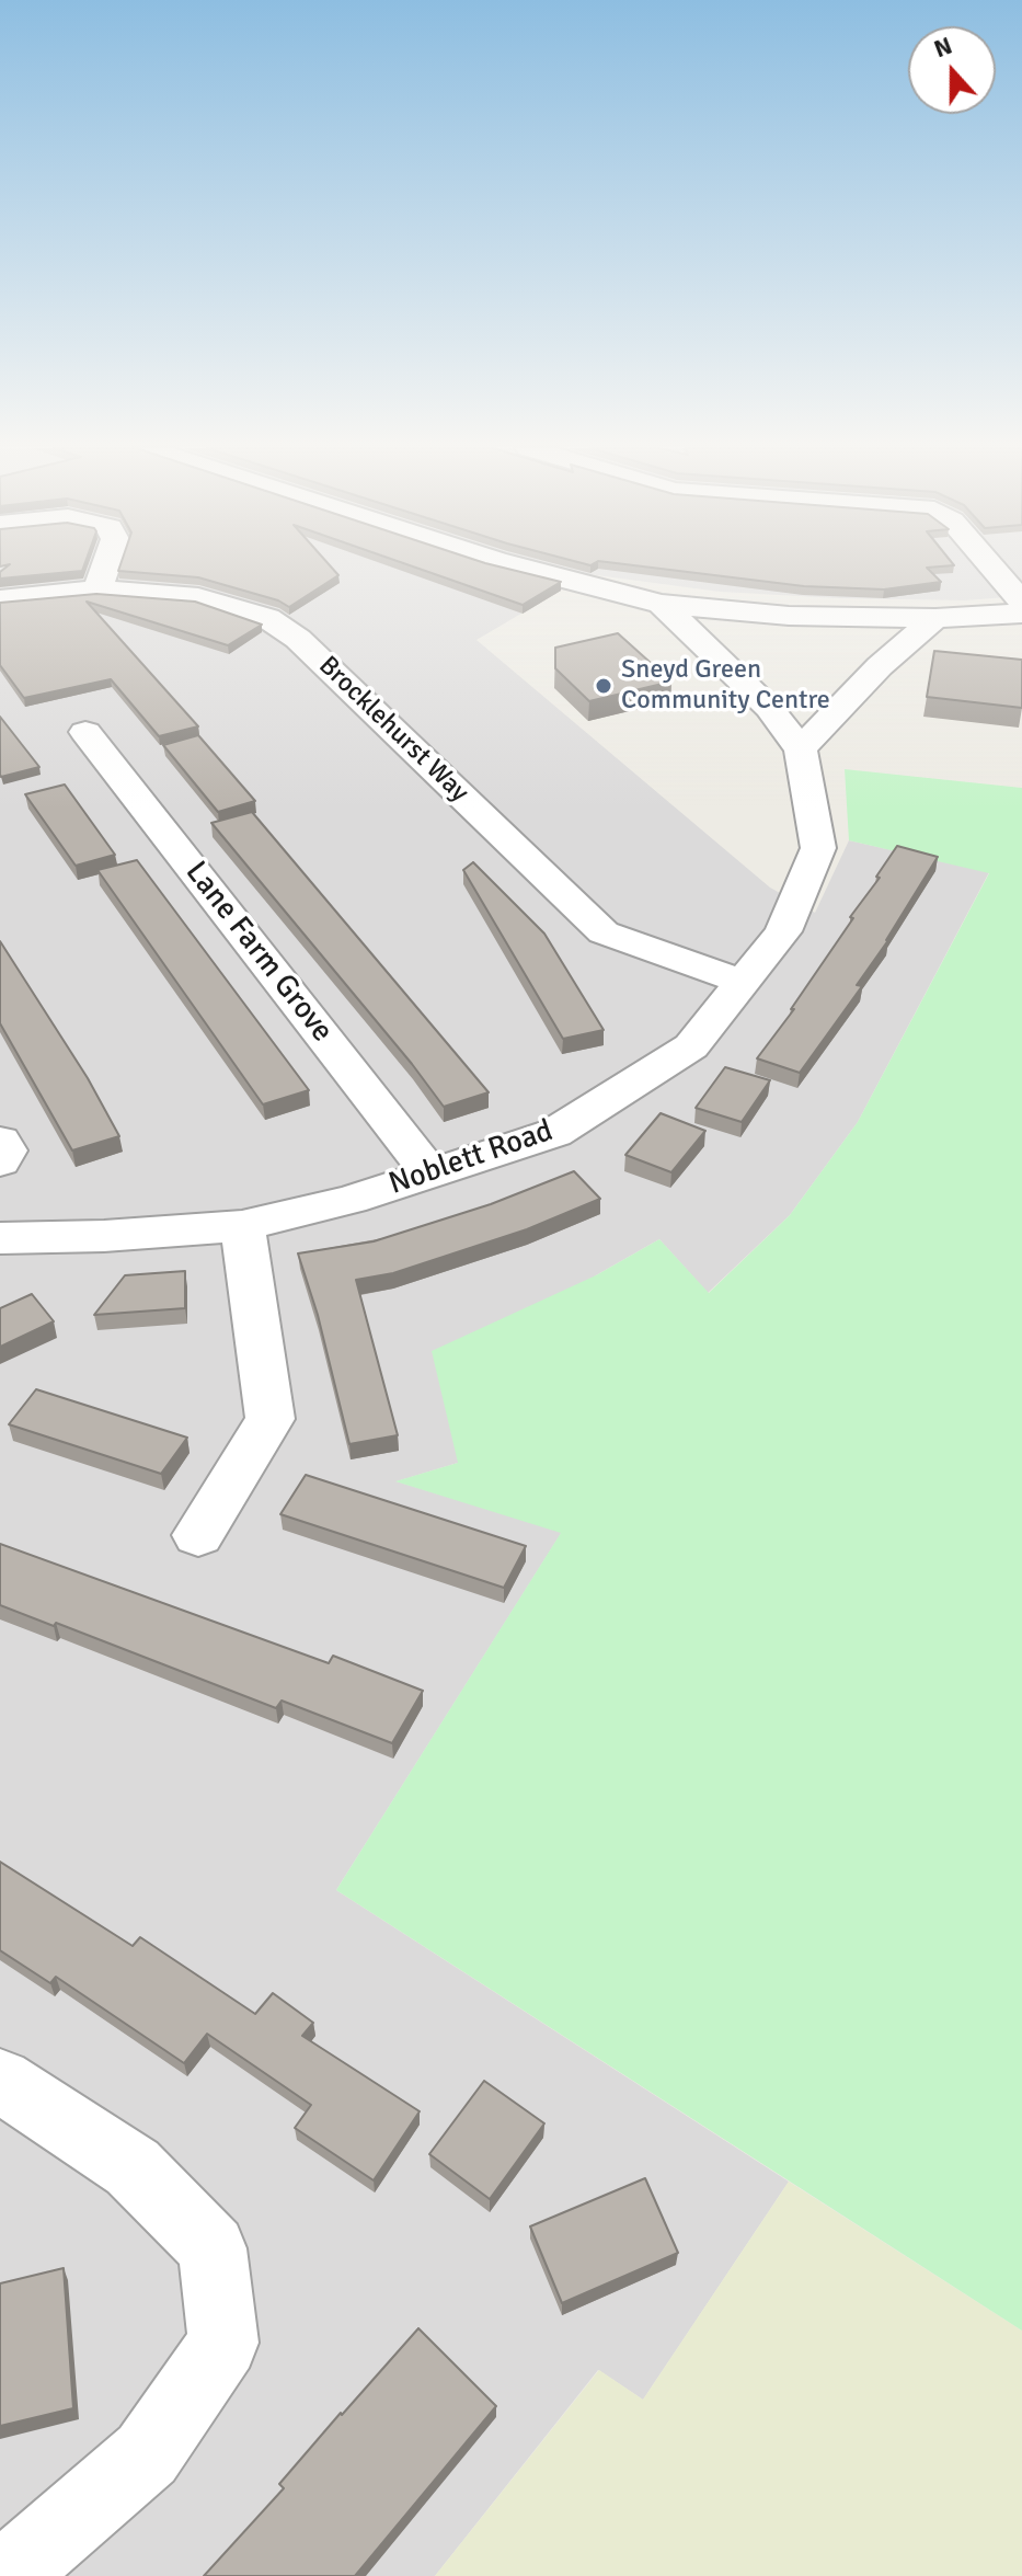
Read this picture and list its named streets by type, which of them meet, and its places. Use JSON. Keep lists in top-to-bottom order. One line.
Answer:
{"streets":{"street":["Brocklehurst Way","Lane Farm Grove","Noblett Road"]},"crossings":[["Brocklehurst Way","Noblett Road"],["Lane Farm Grove","Noblett Road"]],"places":["Sneyd Green Community Centre"],"north":"top"}
